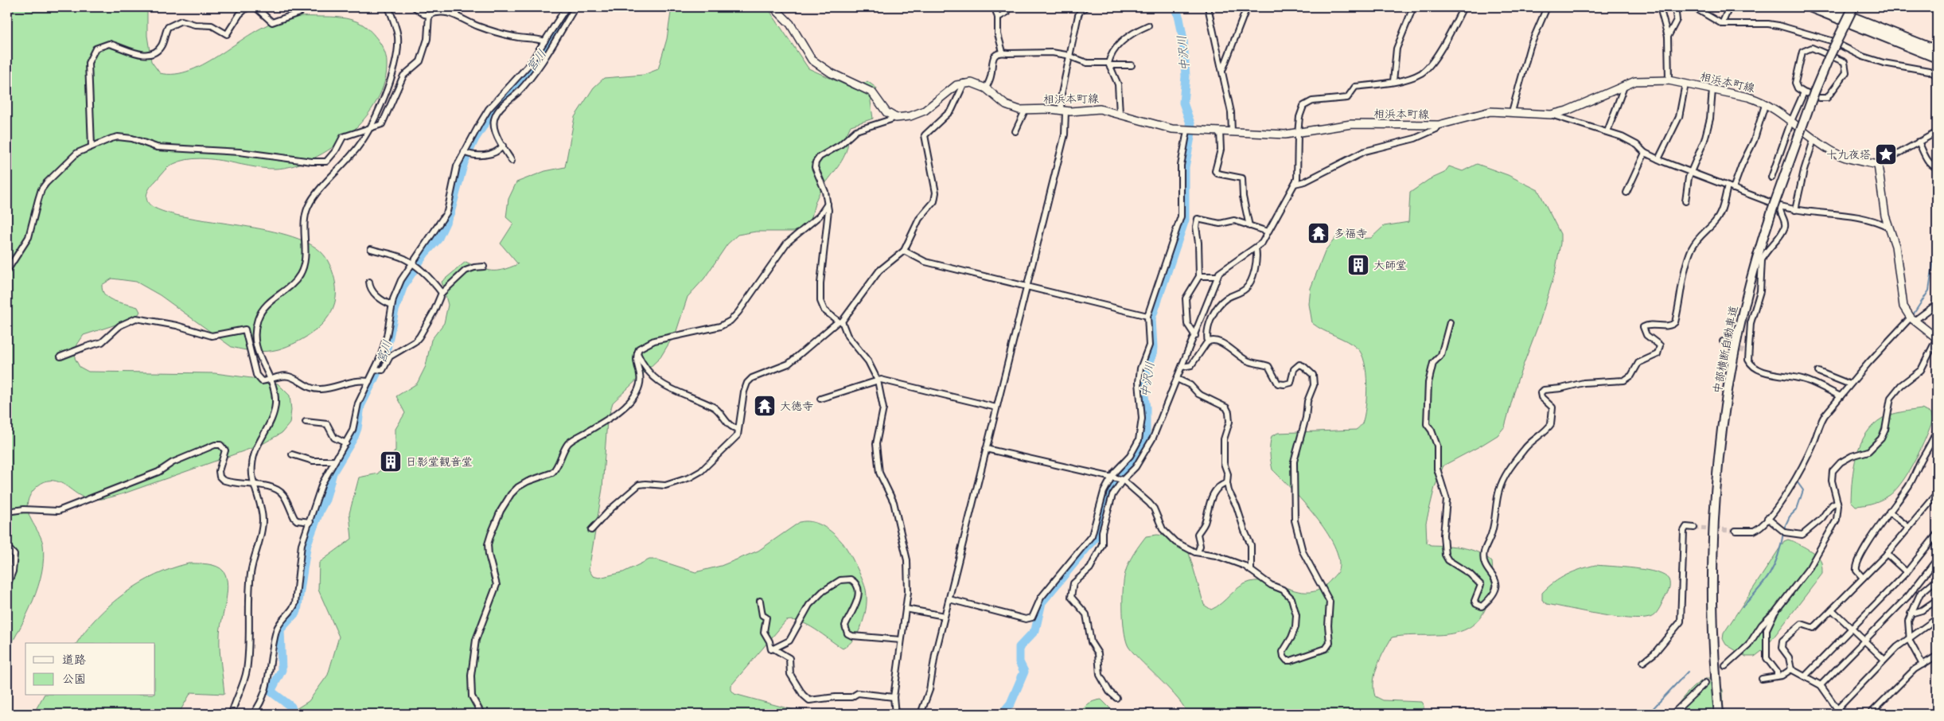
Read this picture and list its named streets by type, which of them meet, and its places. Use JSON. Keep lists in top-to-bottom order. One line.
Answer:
{"streets":{"highway":["中部横断自動車道"],"main road":["相浜本町線"]},"water":["中沢川","宮川"],"places":{"place":["十九夜塔"],"temple":["多福寺","大徳寺"],"building":["大師堂","日影堂観音堂"]},"legend":["道路","公園"]}
